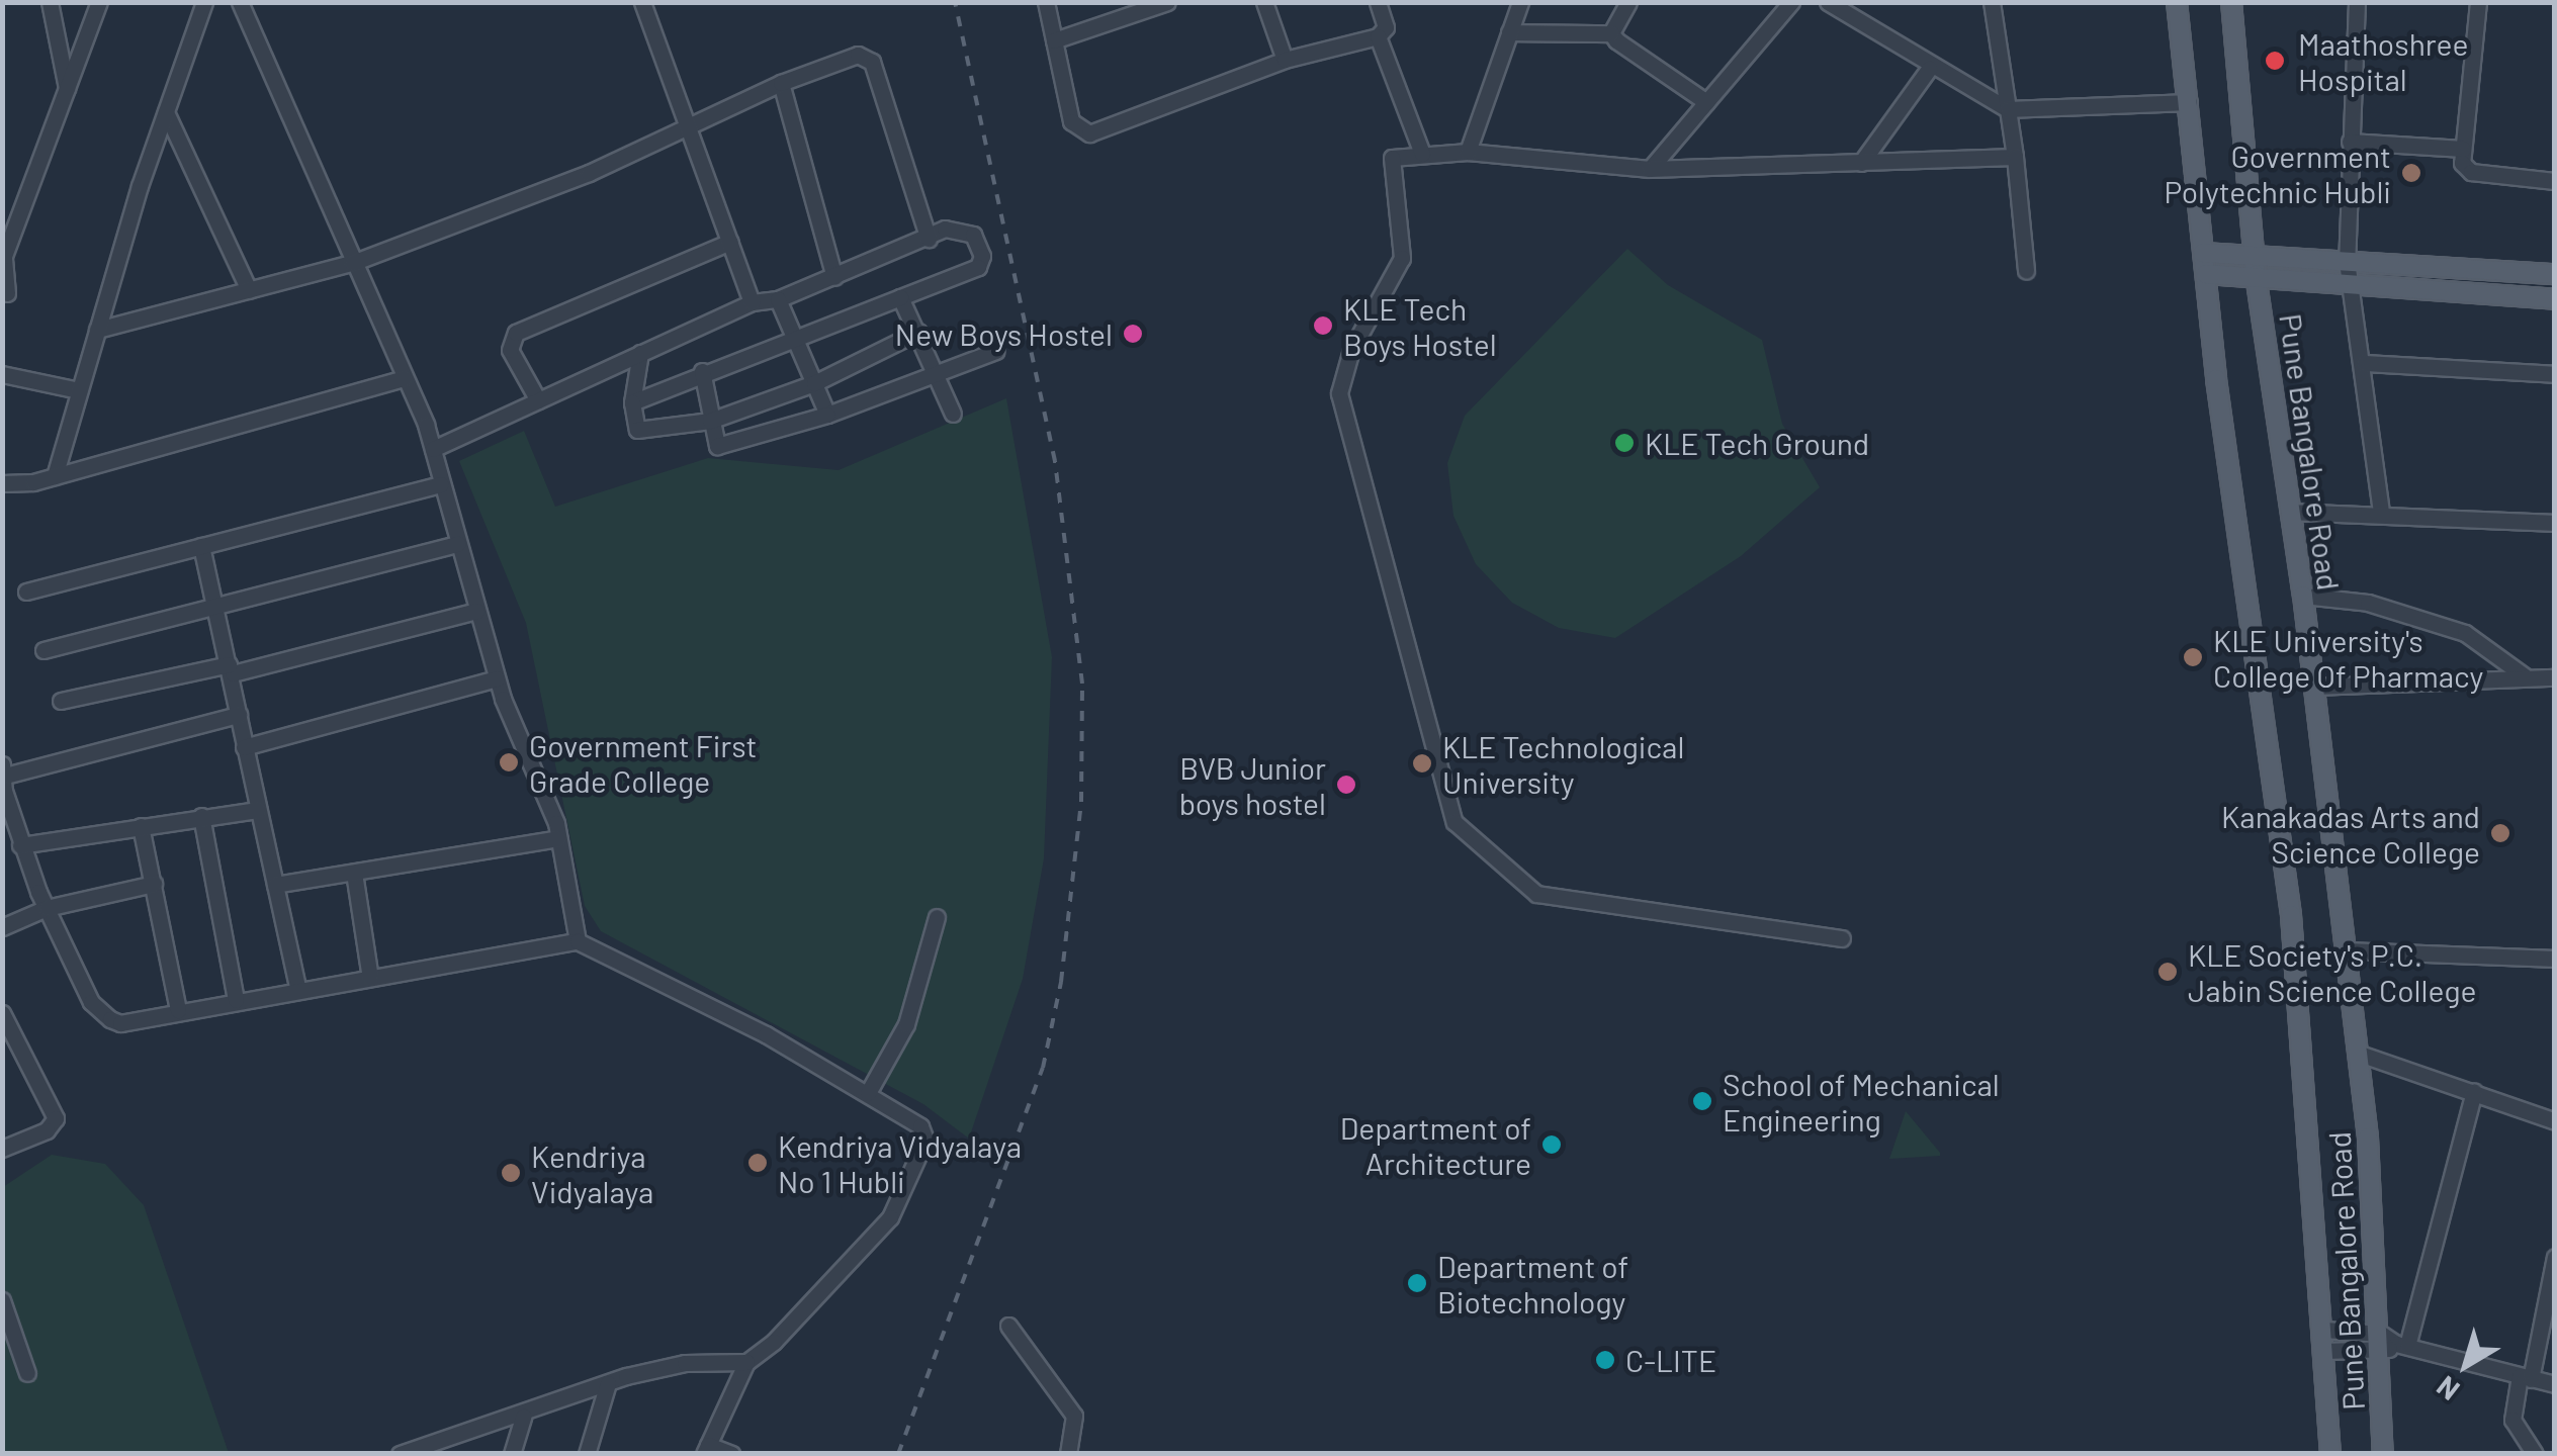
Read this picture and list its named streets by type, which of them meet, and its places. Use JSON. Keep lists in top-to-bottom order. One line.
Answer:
{"streets":{"main road":["Pune Bangalore Road"]},"places":["Maathoshree Hospital","Government Polytechnic Hubli","KLE Tech Boys Hostel","New Boys Hostel","KLE Tech Ground","KLE University's College Of Pharmacy","Government First Grade College","KLE Technological University","BVB Junior boys hostel","Kanakadas Arts and Science College","KLE Society's P.C. Jabin Science College","School of Mechanical Engineering","Department of Architecture","Kendriya Vidyalaya No 1 Hubli","Kendriya Vidyalaya","Department of Biotechnology","C-LITE"],"north":"bottom left"}
